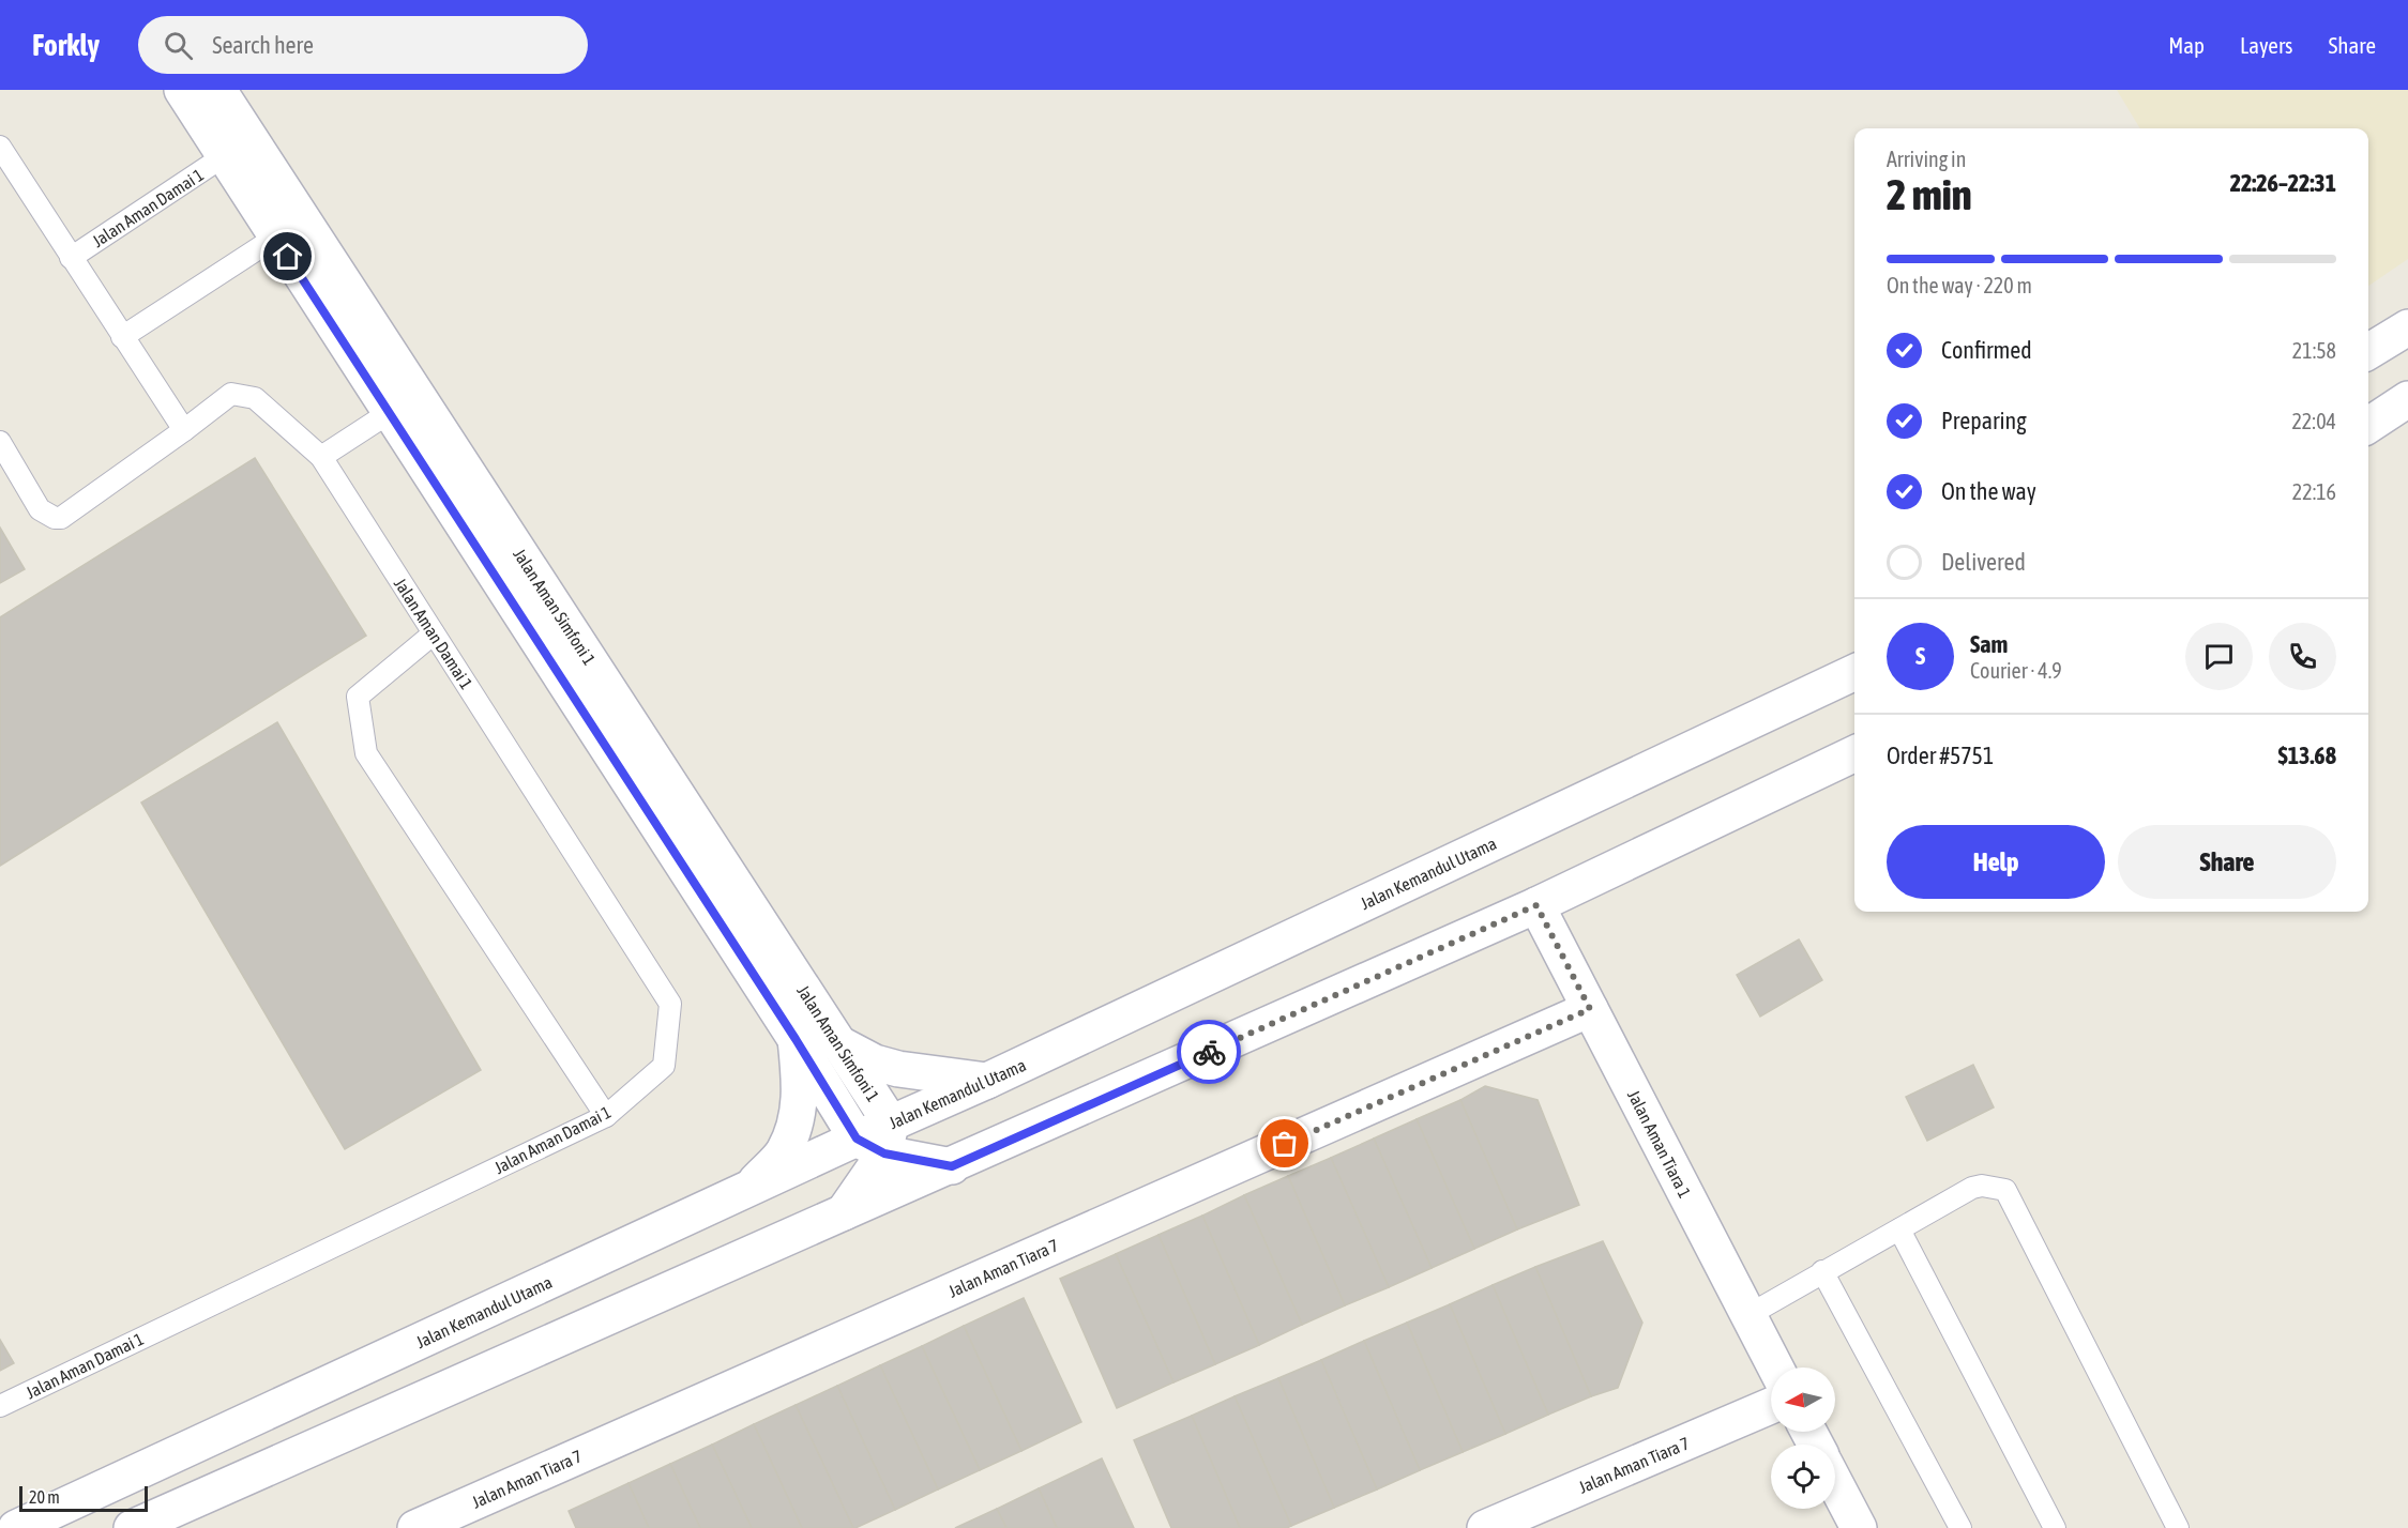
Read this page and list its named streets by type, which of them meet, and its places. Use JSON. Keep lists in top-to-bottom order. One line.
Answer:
{"streets":{"street":["Jalan Aman Simfoni 1","Jalan Kemandul Utama","Jalan Aman Tiara 1","Jalan Aman Tiara 7"],"lane":["Jalan Aman Damai 1"]},"crossings":[["Jalan Aman Damai 1","Jalan Aman Simfoni 1"],["Jalan Aman Simfoni 1","Jalan Kemandul Utama"],["Jalan Aman Tiara 1","Jalan Aman Tiara 7"]],"scale_bar":"20 m","north":"left","page":{"header":"Forkly","search":"Search here","nav":["Map","Layers","Share"],"heading":["2 min","Arriving in","22:26–22:31"],"panel":["Sam","Courier · 4.9","Order #5751","$13.68"],"bar":"On the way · 220 m","list":[["Confirmed","21:58"],["Preparing","22:04"],["On the way","22:16"],"Delivered"],"round":"S","buttons":["Help","Share"],"scale":"20 m"}}
